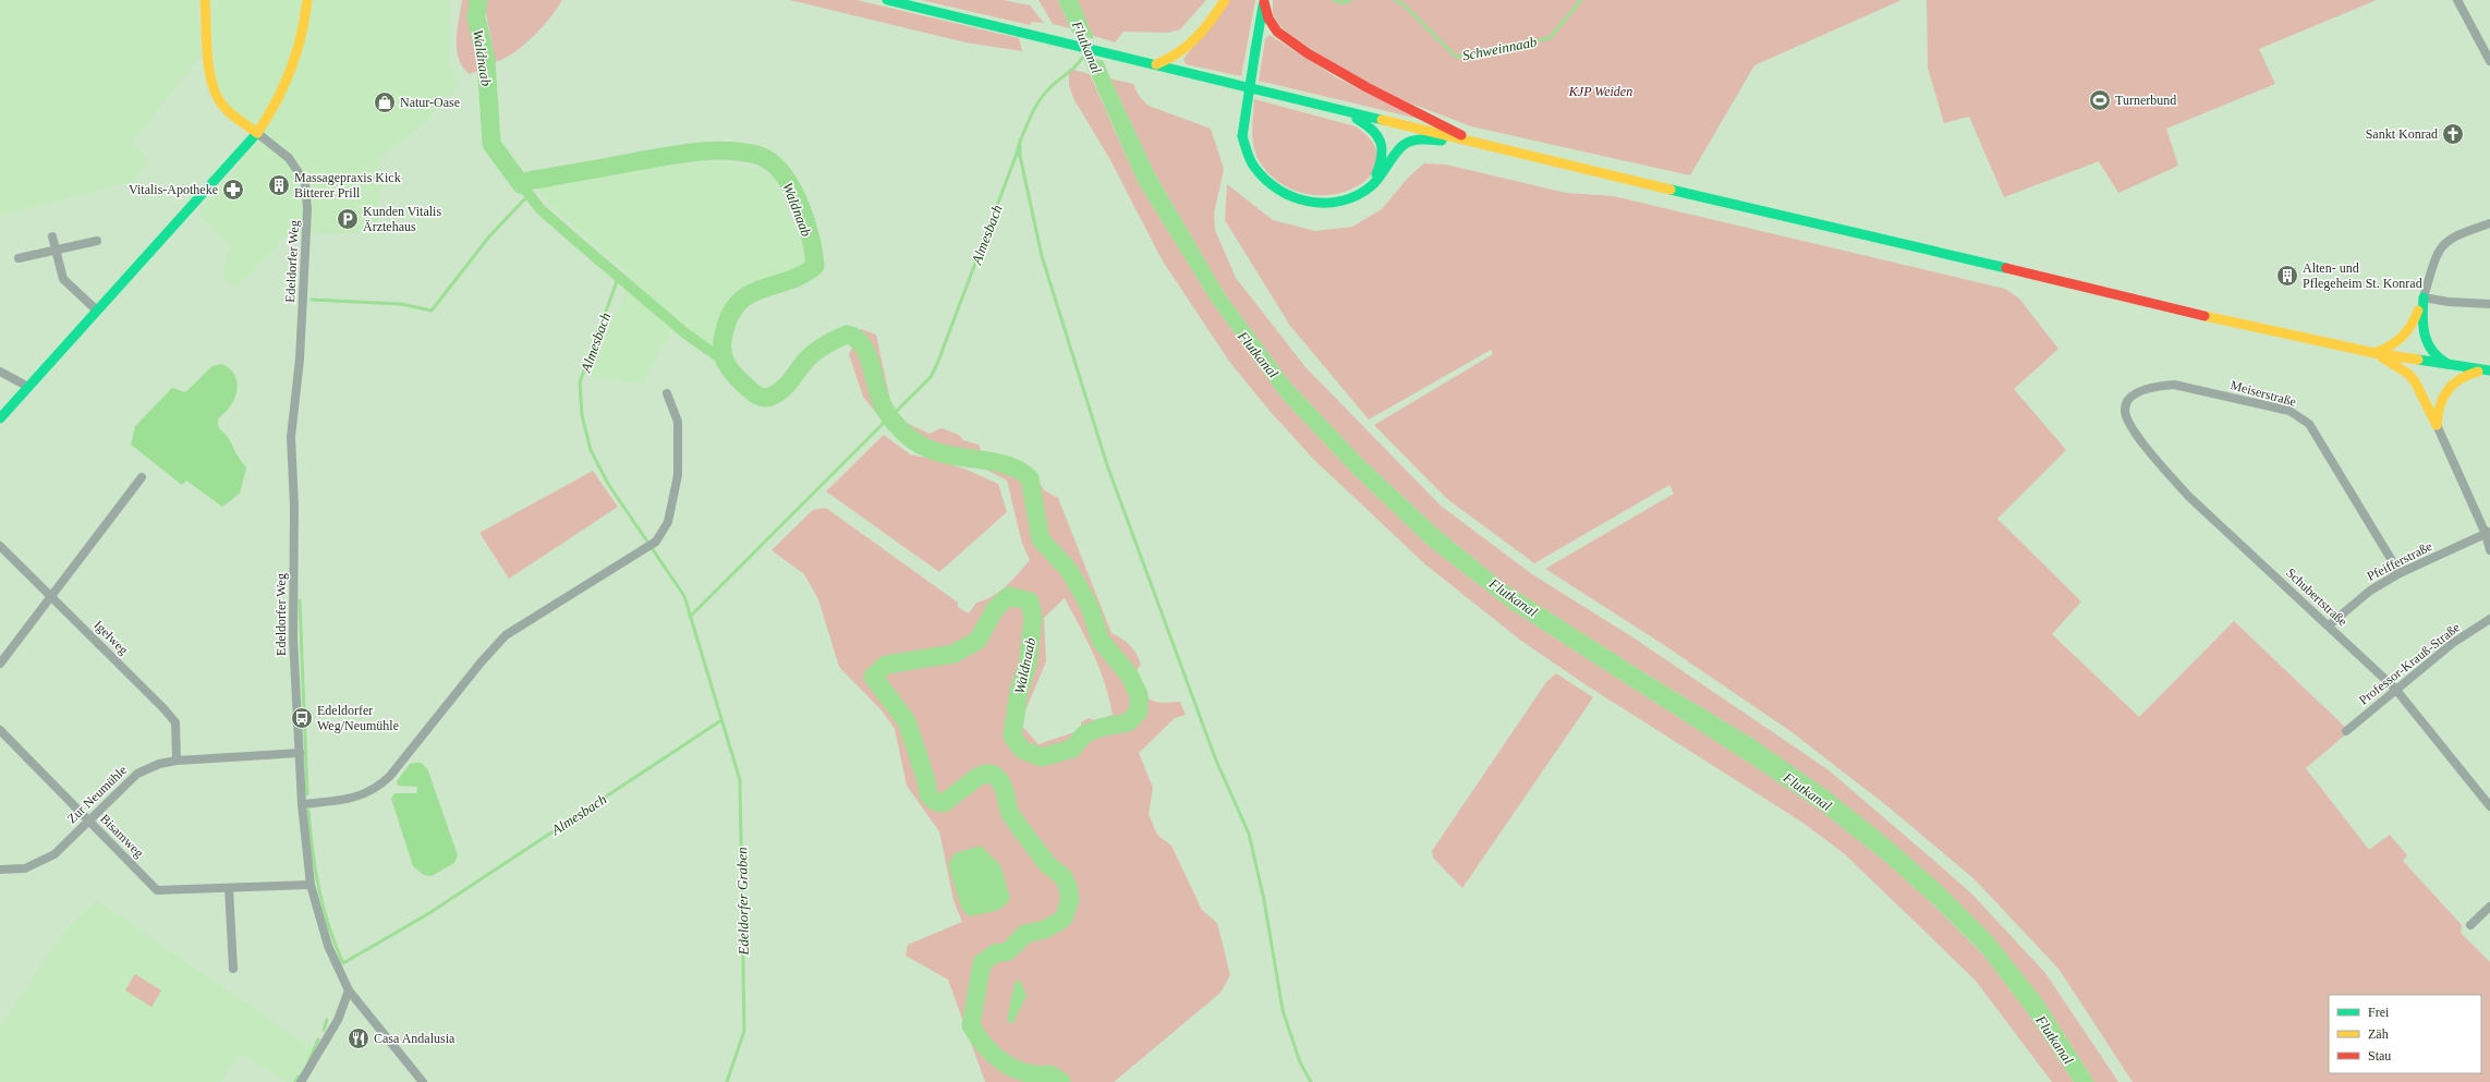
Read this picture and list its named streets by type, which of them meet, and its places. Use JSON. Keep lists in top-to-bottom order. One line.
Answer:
{"streets":{"street":["Edeldorfer Weg","Meiserstraße","Pfeifferstraße","Schubertstraße","Igelweg","Professor-Krauß-Straße","Zur Neumühle","Bisamweg"]},"crossings":[["Edeldorfer Weg","Zur Neumühle"],["Edeldorfer Weg","Bisamweg"],["Meiserstraße","Pfeifferstraße"],["Meiserstraße","Schubertstraße"],["Pfeifferstraße","Schubertstraße"],["Schubertstraße","Professor-Krauß-Straße"],["Igelweg","Zur Neumühle"],["Zur Neumühle","Bisamweg"]],"water":["Flutkanal","Schweinnaab","Waldnaab","Almesbach","Edeldorfer Graben"],"parks":["KJP Weiden"],"places":{"sports":["Turnerbund"],"shop":["Natur-Oase"],"church":["Sankt Konrad"],"building":["Massagepraxis Kick Bitterer Prill","Alten- und Pflegeheim St. Konrad"],"pharmacy":["Vitalis-Apotheke"],"parking":["Kunden Vitalis Ärztehaus"],"bus stop":["Edeldorfer Weg/Neumühle"],"restaurant":["Casa Andalusia"]},"legend":["Frei","Zäh","Stau"]}
